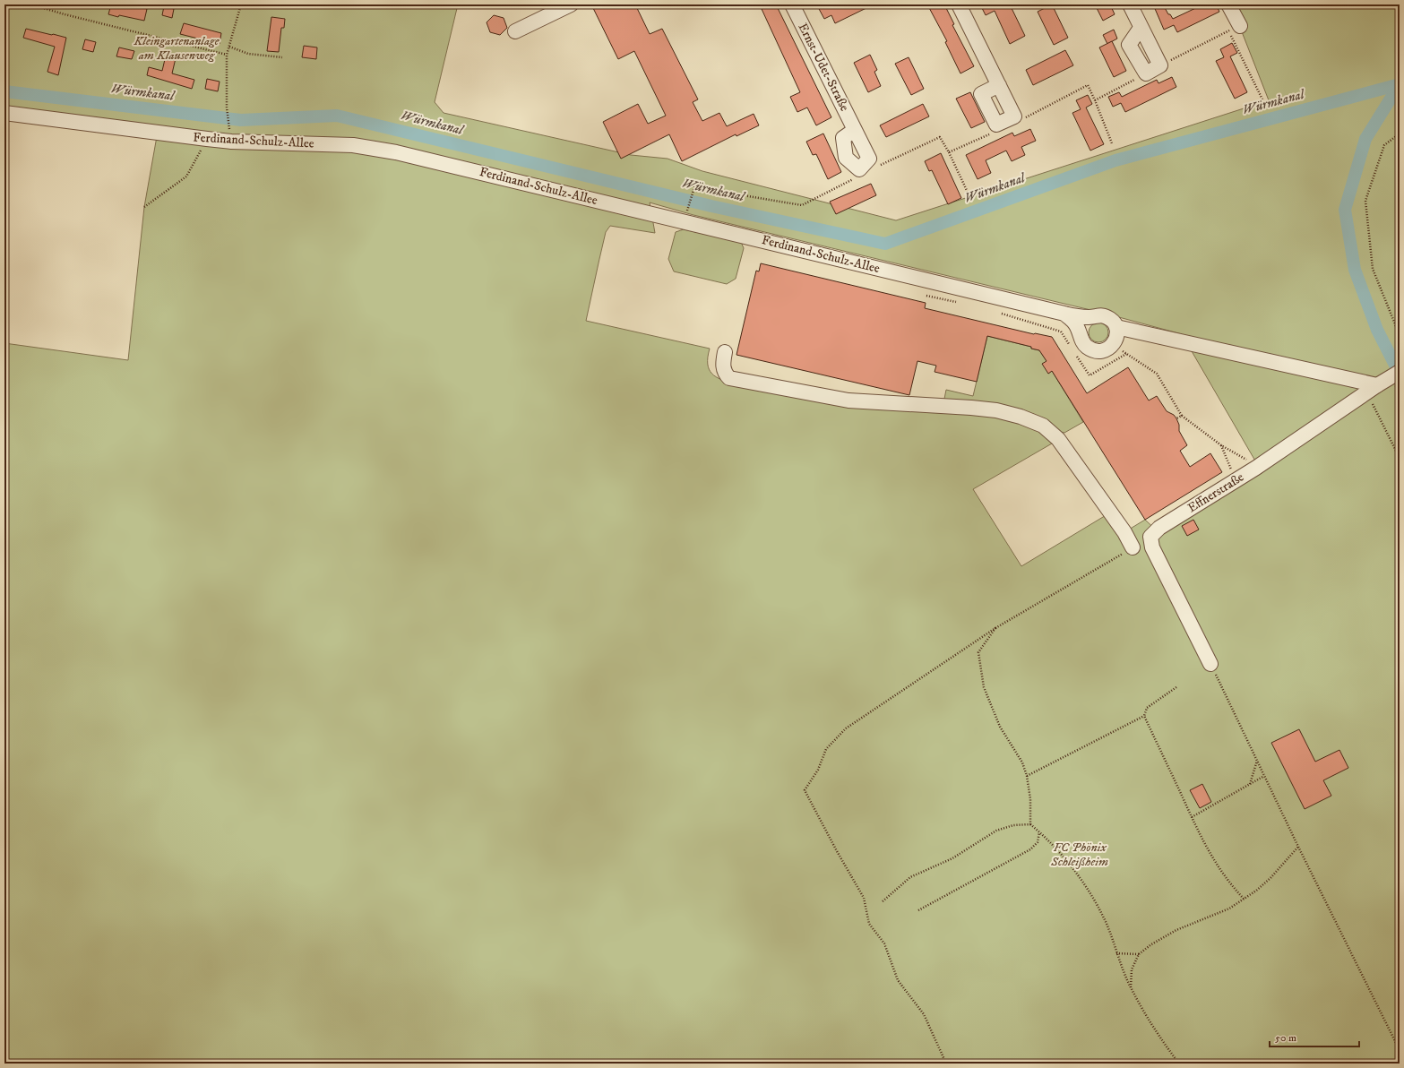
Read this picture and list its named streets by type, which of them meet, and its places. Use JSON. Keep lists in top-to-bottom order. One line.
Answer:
{"streets":{"street":["Ernst-Udet-Straße","Ferdinand-Schulz-Allee","Effnerstraße"]},"water":["Würmkanal"],"parks":["Kleingartenanlage am Klausenweg","FC Phönix Schleißheim"],"scale_bar":"50 m"}
